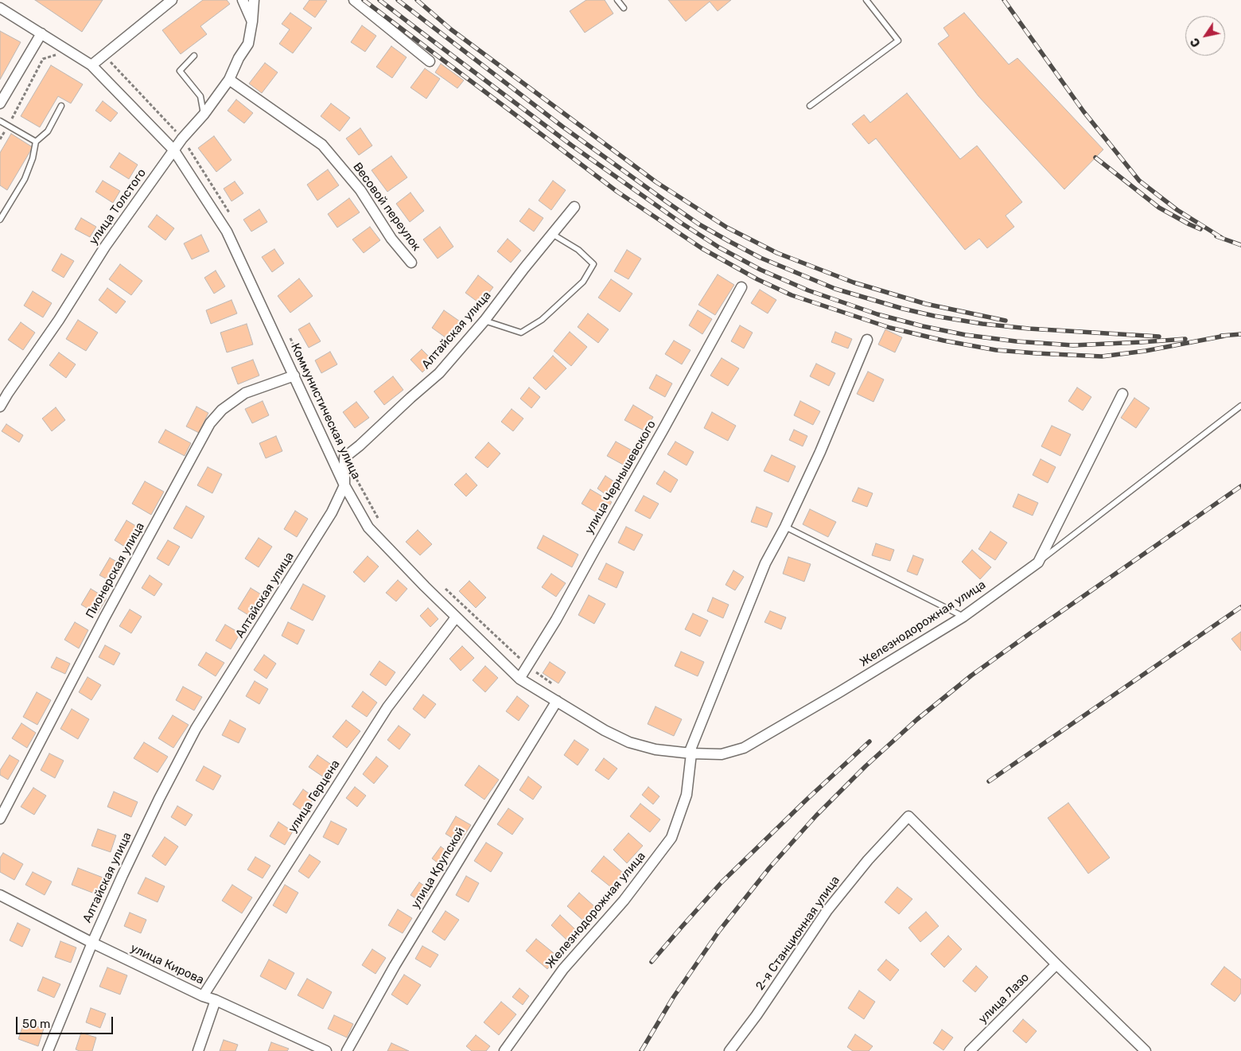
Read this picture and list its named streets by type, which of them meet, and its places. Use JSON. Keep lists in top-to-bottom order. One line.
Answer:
{"streets":{"street":["улица Толстого","Весовой переулок","Алтайская улица","Коммунистическая улица","улица Чернышевского","Пионерская улица","Железнодорожная улица","улица Герцена","улица Крупской","2-я Станционная улица","улица Кирова","улица Лазо"]},"crossings":[["улица Толстого","Весовой переулок"],["улица Толстого","Коммунистическая улица"],["Алтайская улица","Коммунистическая улица"],["Алтайская улица","улица Кирова"],["Коммунистическая улица","улица Чернышевского"],["Коммунистическая улица","Пионерская улица"],["Коммунистическая улица","Железнодорожная улица"],["Коммунистическая улица","улица Герцена"],["Коммунистическая улица","улица Крупской"],["улица Герцена","улица Кирова"],["2-я Станционная улица","улица Лазо"]],"scale_bar":"50 m","north":"bottom left"}
